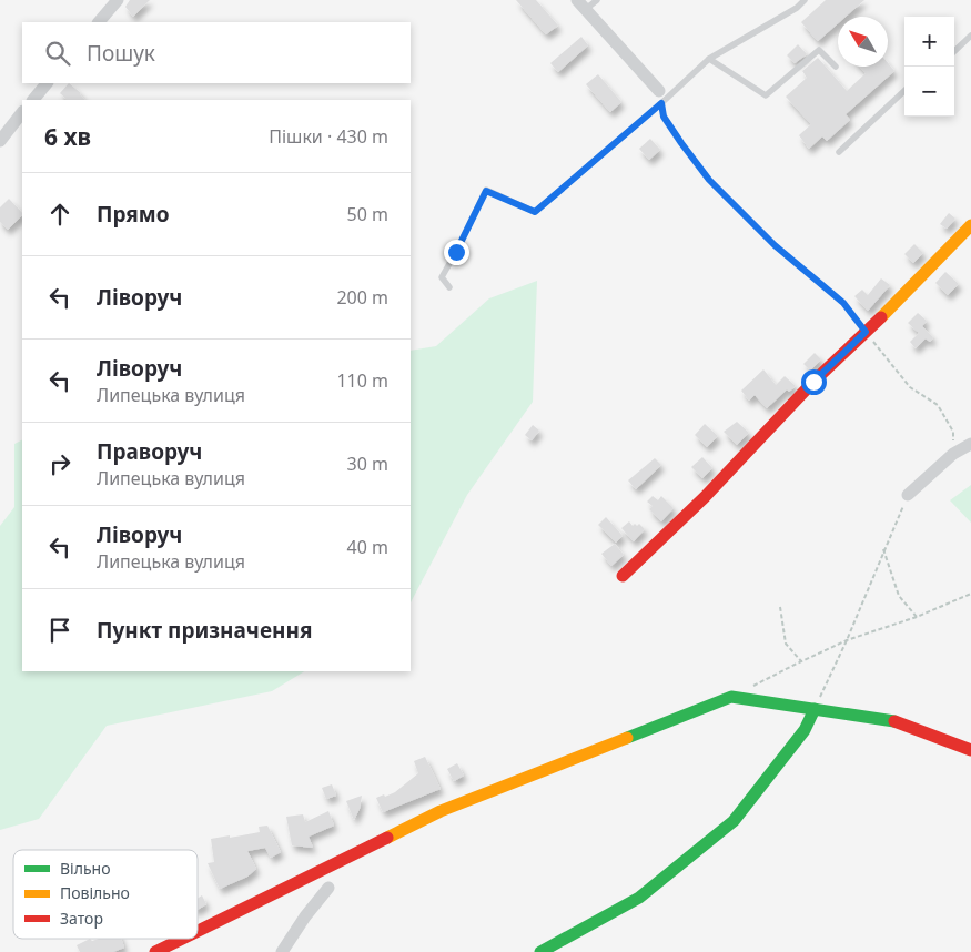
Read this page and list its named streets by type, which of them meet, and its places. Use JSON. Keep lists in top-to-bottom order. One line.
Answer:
{"legend":["Вільно","Повільно","Затор"],"north":"top left","page":{"map_buttons":["+","−"],"search":"Пошук","heading":["6 хв","Пішки · 430 m"],"list":[["Прямо","50 m"],["Ліворуч","200 m"],["Ліворуч","Липецька вулиця","110 m"],["Праворуч","Липецька вулиця","30 m"],["Ліворуч","Липецька вулиця","40 m"],"Пункт призначення"]}}
